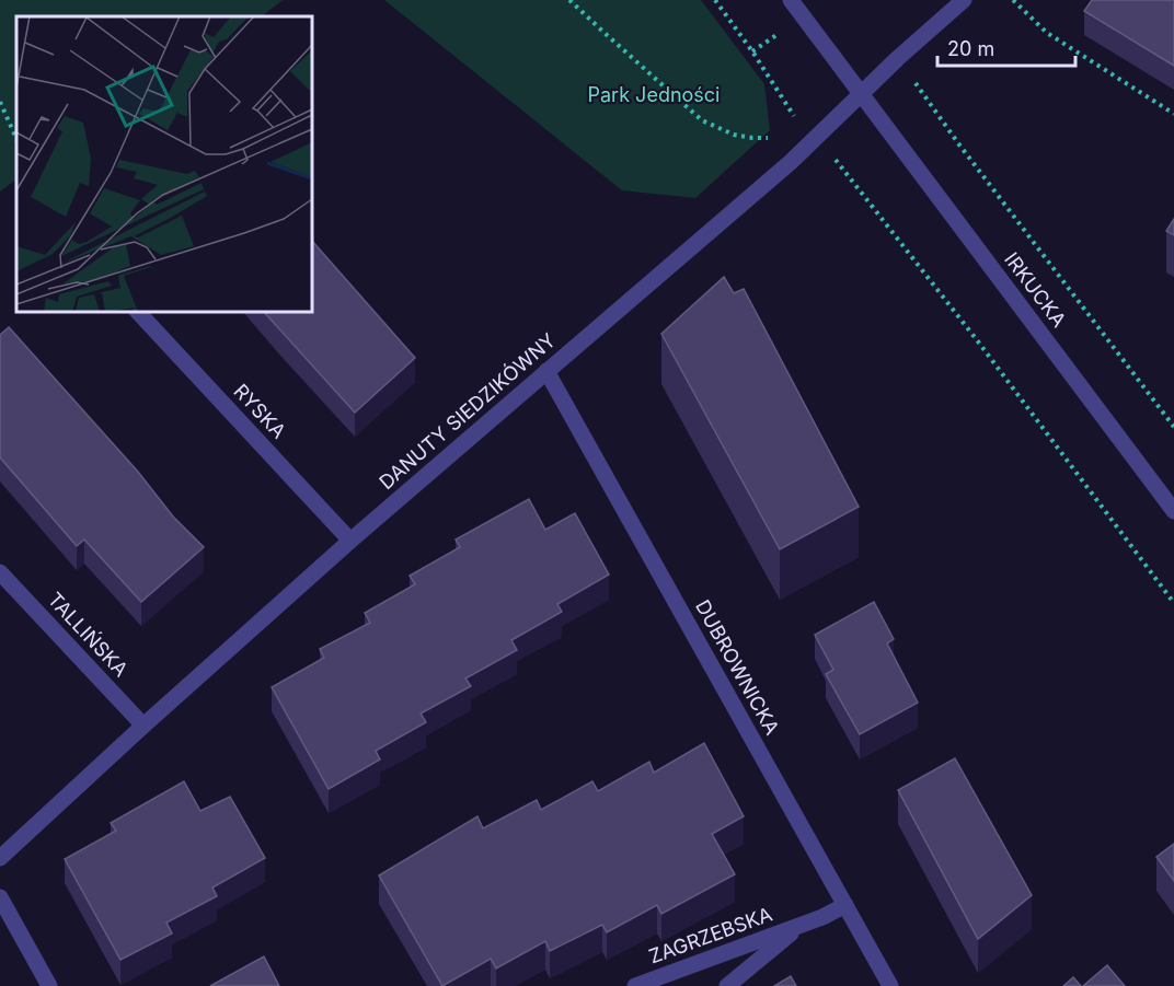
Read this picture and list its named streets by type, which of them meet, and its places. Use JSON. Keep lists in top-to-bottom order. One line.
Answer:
{"streets":{"street":["IRKUCKA","RYSKA","DANUTY SIEDZIKÓWNY","TALLIŃSKA","DUBROWNICKA","ZAGRZEBSKA"]},"crossings":[["IRKUCKA","DANUTY SIEDZIKÓWNY"],["RYSKA","DANUTY SIEDZIKÓWNY"],["DANUTY SIEDZIKÓWNY","TALLIŃSKA"],["DANUTY SIEDZIKÓWNY","DUBROWNICKA"],["DUBROWNICKA","ZAGRZEBSKA"]],"parks":["Park Jedności"],"scale_bar":"20 m"}
